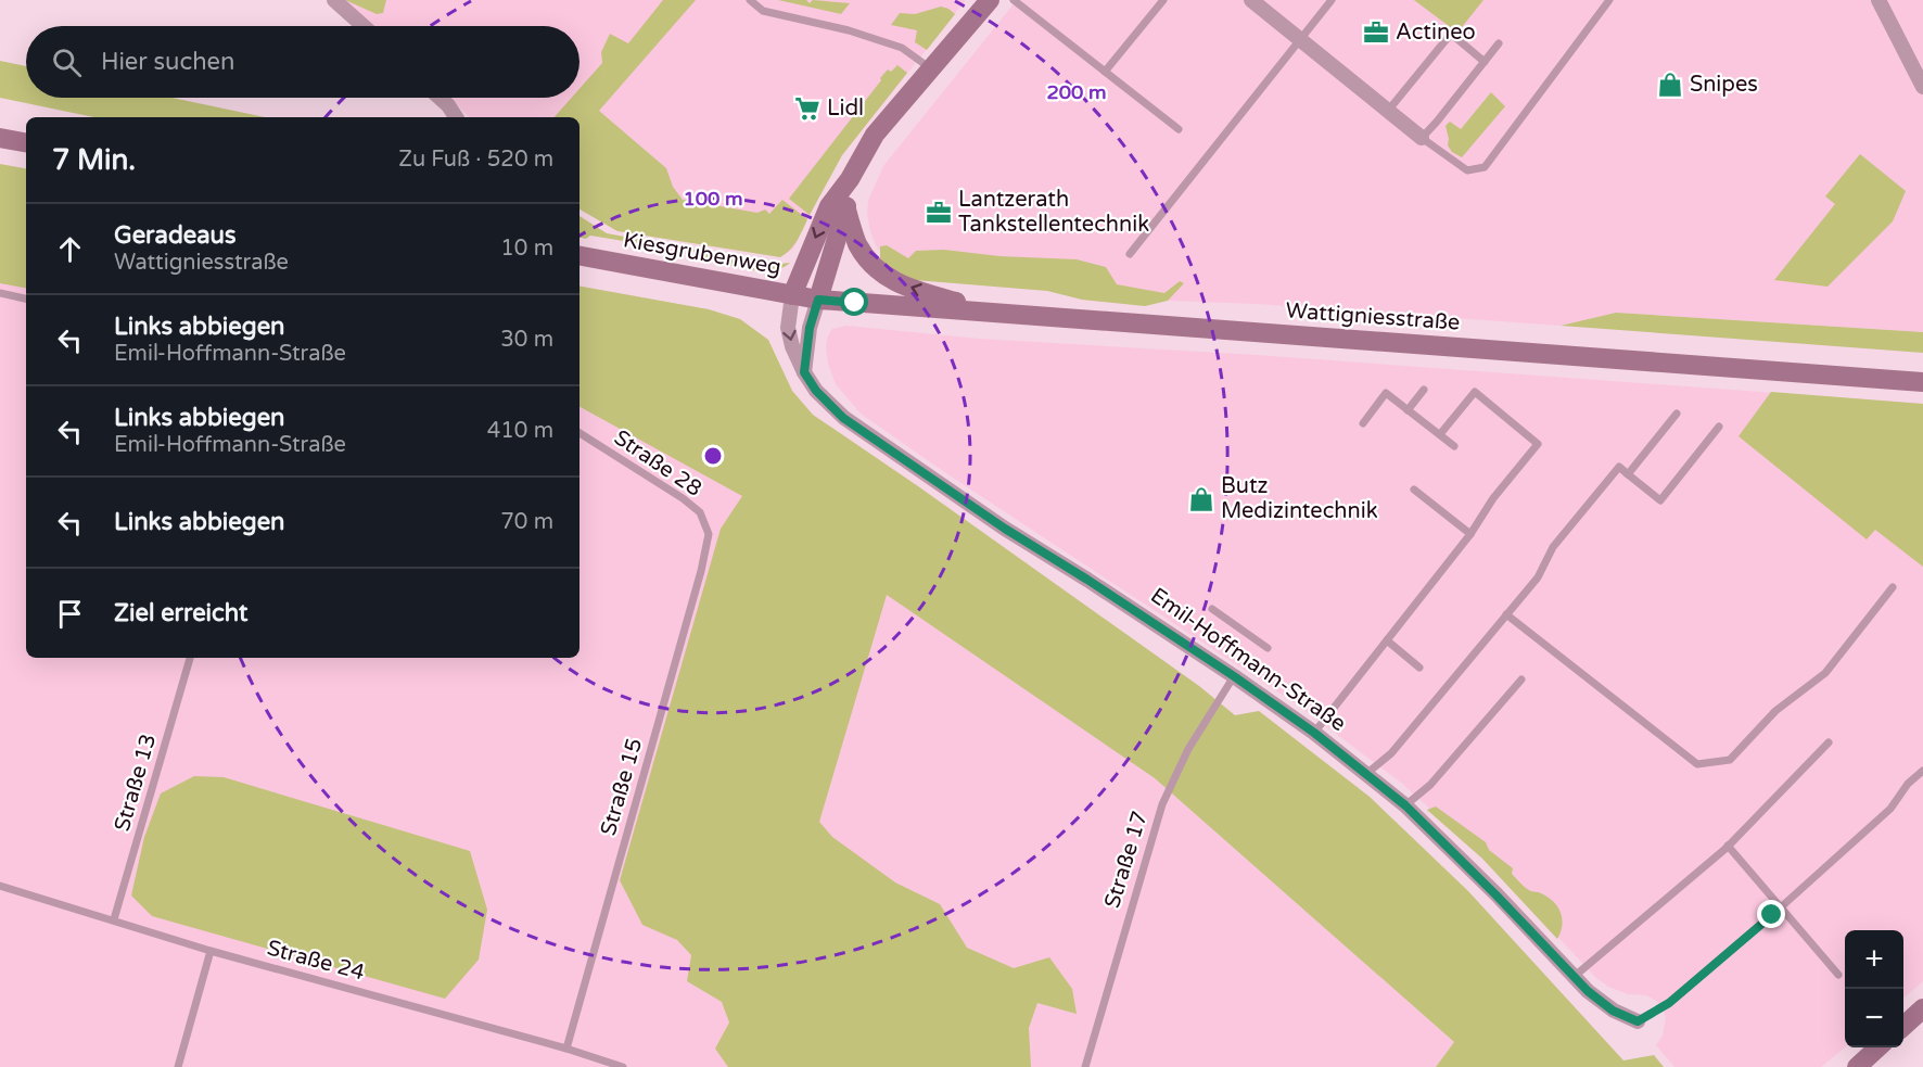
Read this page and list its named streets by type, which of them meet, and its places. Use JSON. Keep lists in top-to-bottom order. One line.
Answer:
{"streets":{"main road":["Kiesgrubenweg","Wattigniesstraße","Emil-Hoffmann-Straße"],"lane":["Straße 28","Straße 13","Straße 15","Straße 17","Straße 24"]},"crossings":[["Kiesgrubenweg","Wattigniesstraße"],["Kiesgrubenweg","Emil-Hoffmann-Straße"],["Wattigniesstraße","Emil-Hoffmann-Straße"],["Straße 28","Straße 15"],["Emil-Hoffmann-Straße","Straße 17"],["Straße 13","Straße 24"],["Straße 15","Straße 24"]],"places":{"office":["Actineo","Lantzerath Tankstellentechnik"],"shop":["Snipes","Butz Medizintechnik"],"supermarket":["Lidl"]},"page":{"search":"Hier suchen","heading":["7 Min.","Zu Fuß · 520 m"],"list":[["Geradeaus","Wattigniesstraße","10 m"],["Links abbiegen","Emil-Hoffmann-Straße","30 m"],["Links abbiegen","Emil-Hoffmann-Straße","410 m"],["Links abbiegen","70 m"],"Ziel erreicht"],"map_buttons":["+","−"]},"rings":["200 m","100 m"]}
